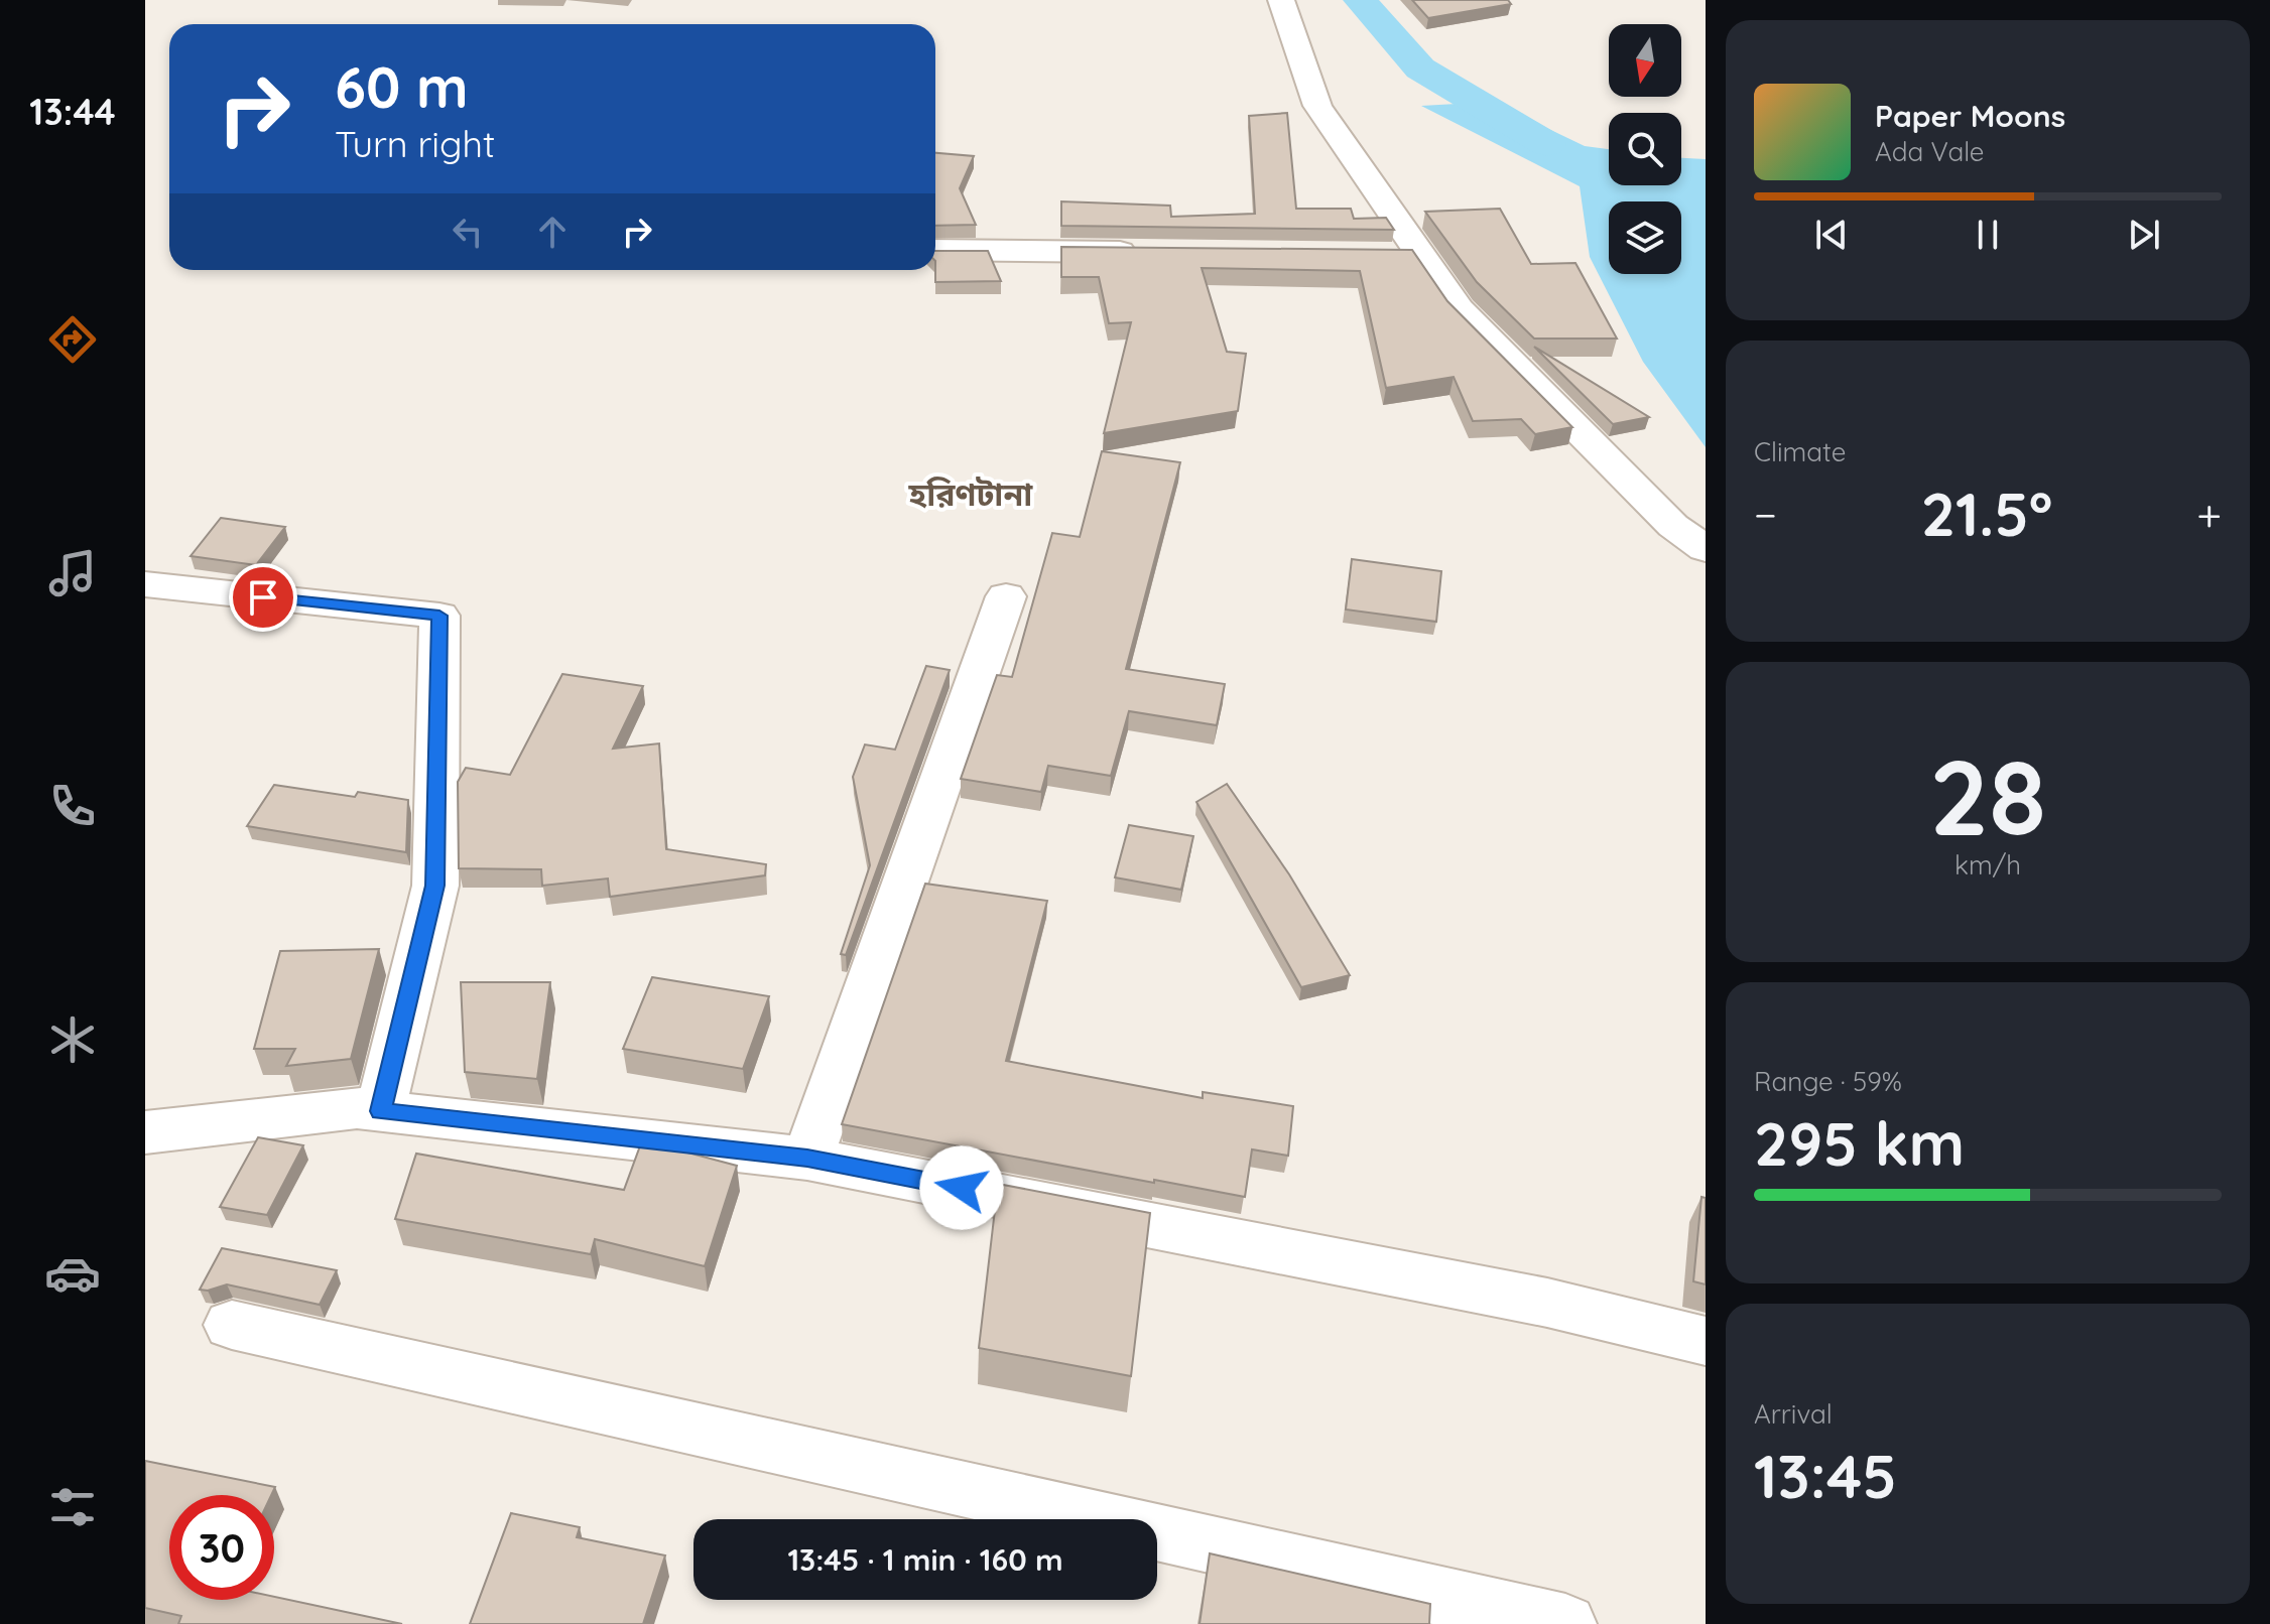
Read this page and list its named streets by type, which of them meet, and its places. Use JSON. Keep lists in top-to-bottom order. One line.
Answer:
{"districts":["হরিণটানা"],"north":"bottom","page":{"tabs":"13:44","turn":["60 m","Turn right"],"song":["Paper Moons","Ada Vale"],"tile":["Climate",["28","km/h"],["Range · 59%","295 km"],["Arrival","13:45"]],"heat":["−","21.5°","+"],"limit":"30","trip":"13:45 · 1 min · 160 m"}}
